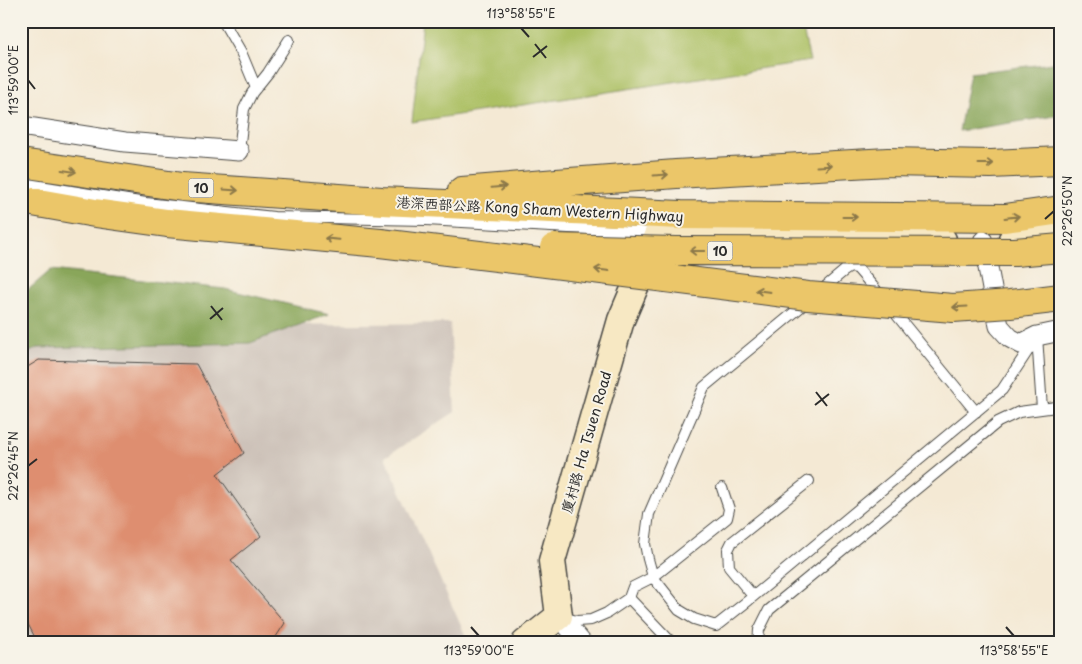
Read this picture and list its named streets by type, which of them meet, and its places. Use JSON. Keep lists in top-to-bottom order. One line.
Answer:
{"streets":{"highway":["10","港深西部公路 Kong Sham Western Highway"],"street":["廈村路 Ha Tsuen Road"]},"coordinates":["113°58'55\"E","113°59'00\"E","22°26'50\"N","22°26'45\"N"]}
